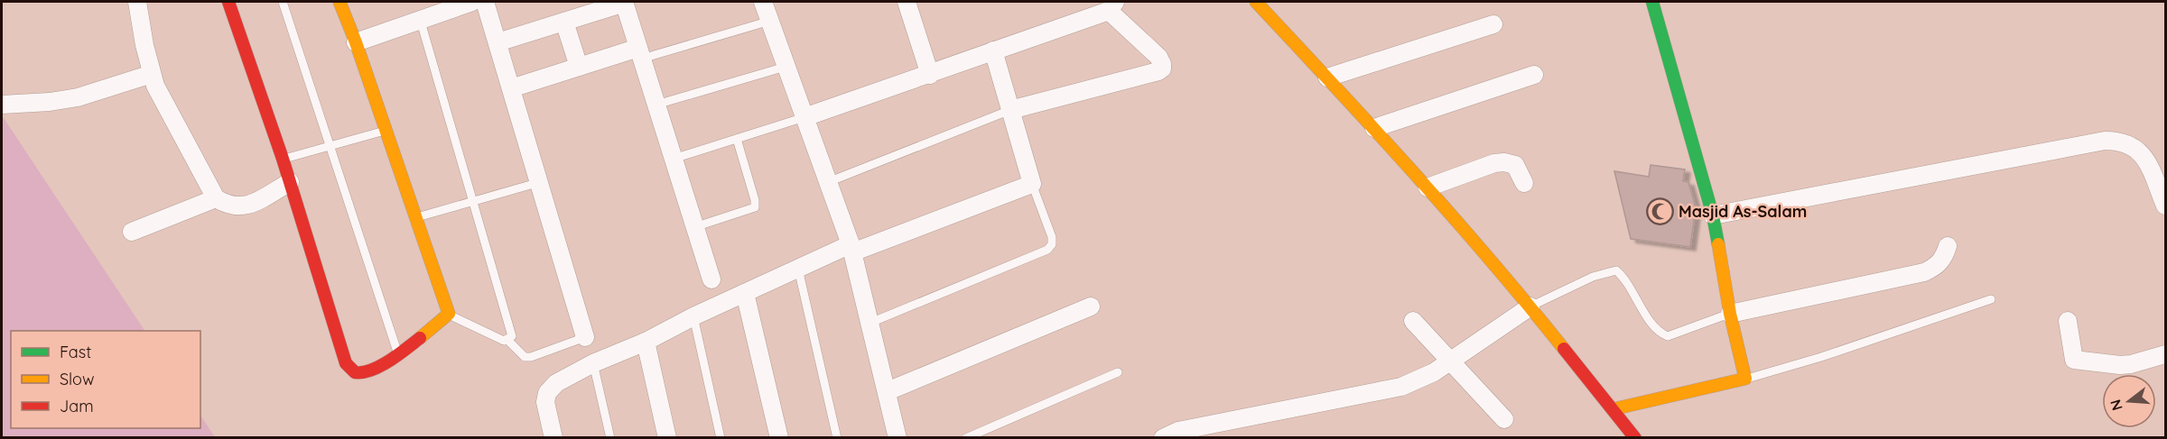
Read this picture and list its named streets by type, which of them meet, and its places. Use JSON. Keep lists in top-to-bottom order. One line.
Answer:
{"places":{"mosque":["Masjid As-Salam"]},"legend":["Fast","Slow","Jam"],"north":"left"}
